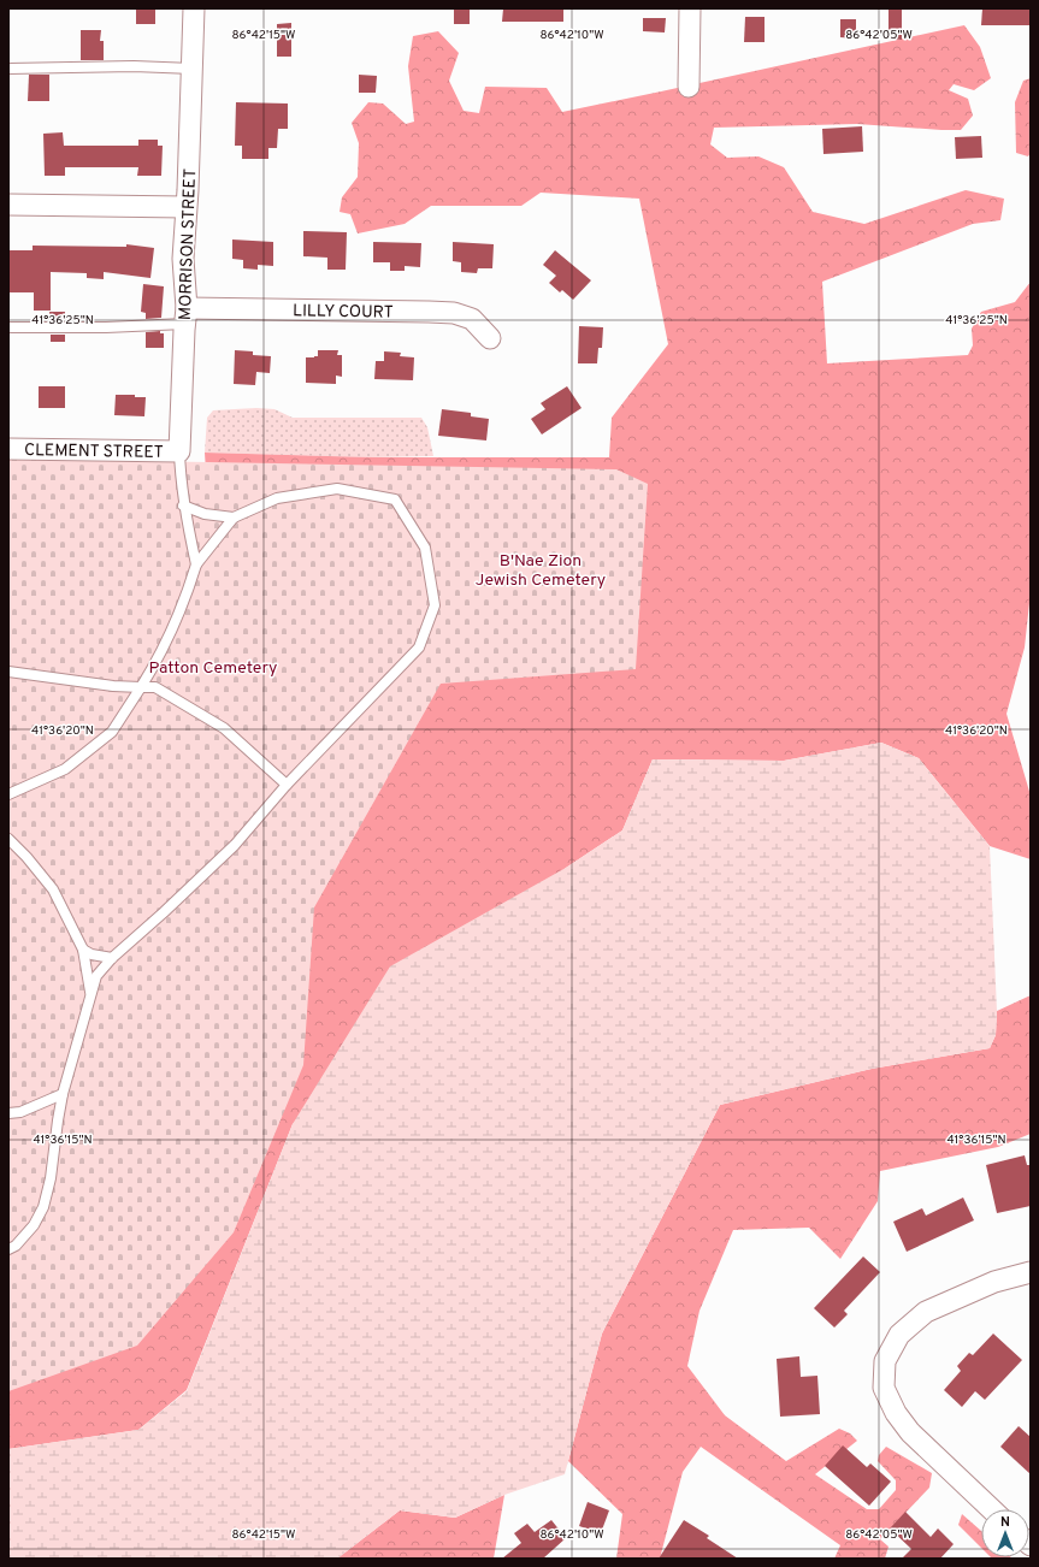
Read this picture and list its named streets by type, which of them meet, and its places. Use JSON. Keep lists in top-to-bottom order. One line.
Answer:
{"streets":{"street":["MORRISON STREET","LILLY COURT","CLEMENT STREET"]},"crossings":[["MORRISON STREET","LILLY COURT"],["MORRISON STREET","CLEMENT STREET"]],"parks":["B'Nae Zion Jewish Cemetery","Patton Cemetery"],"north":"top","coordinates":["86°42'15\"W","86°42'10\"W","86°42'05\"W","41°36'25\"N","41°36'20\"N","41°36'15\"N"]}
